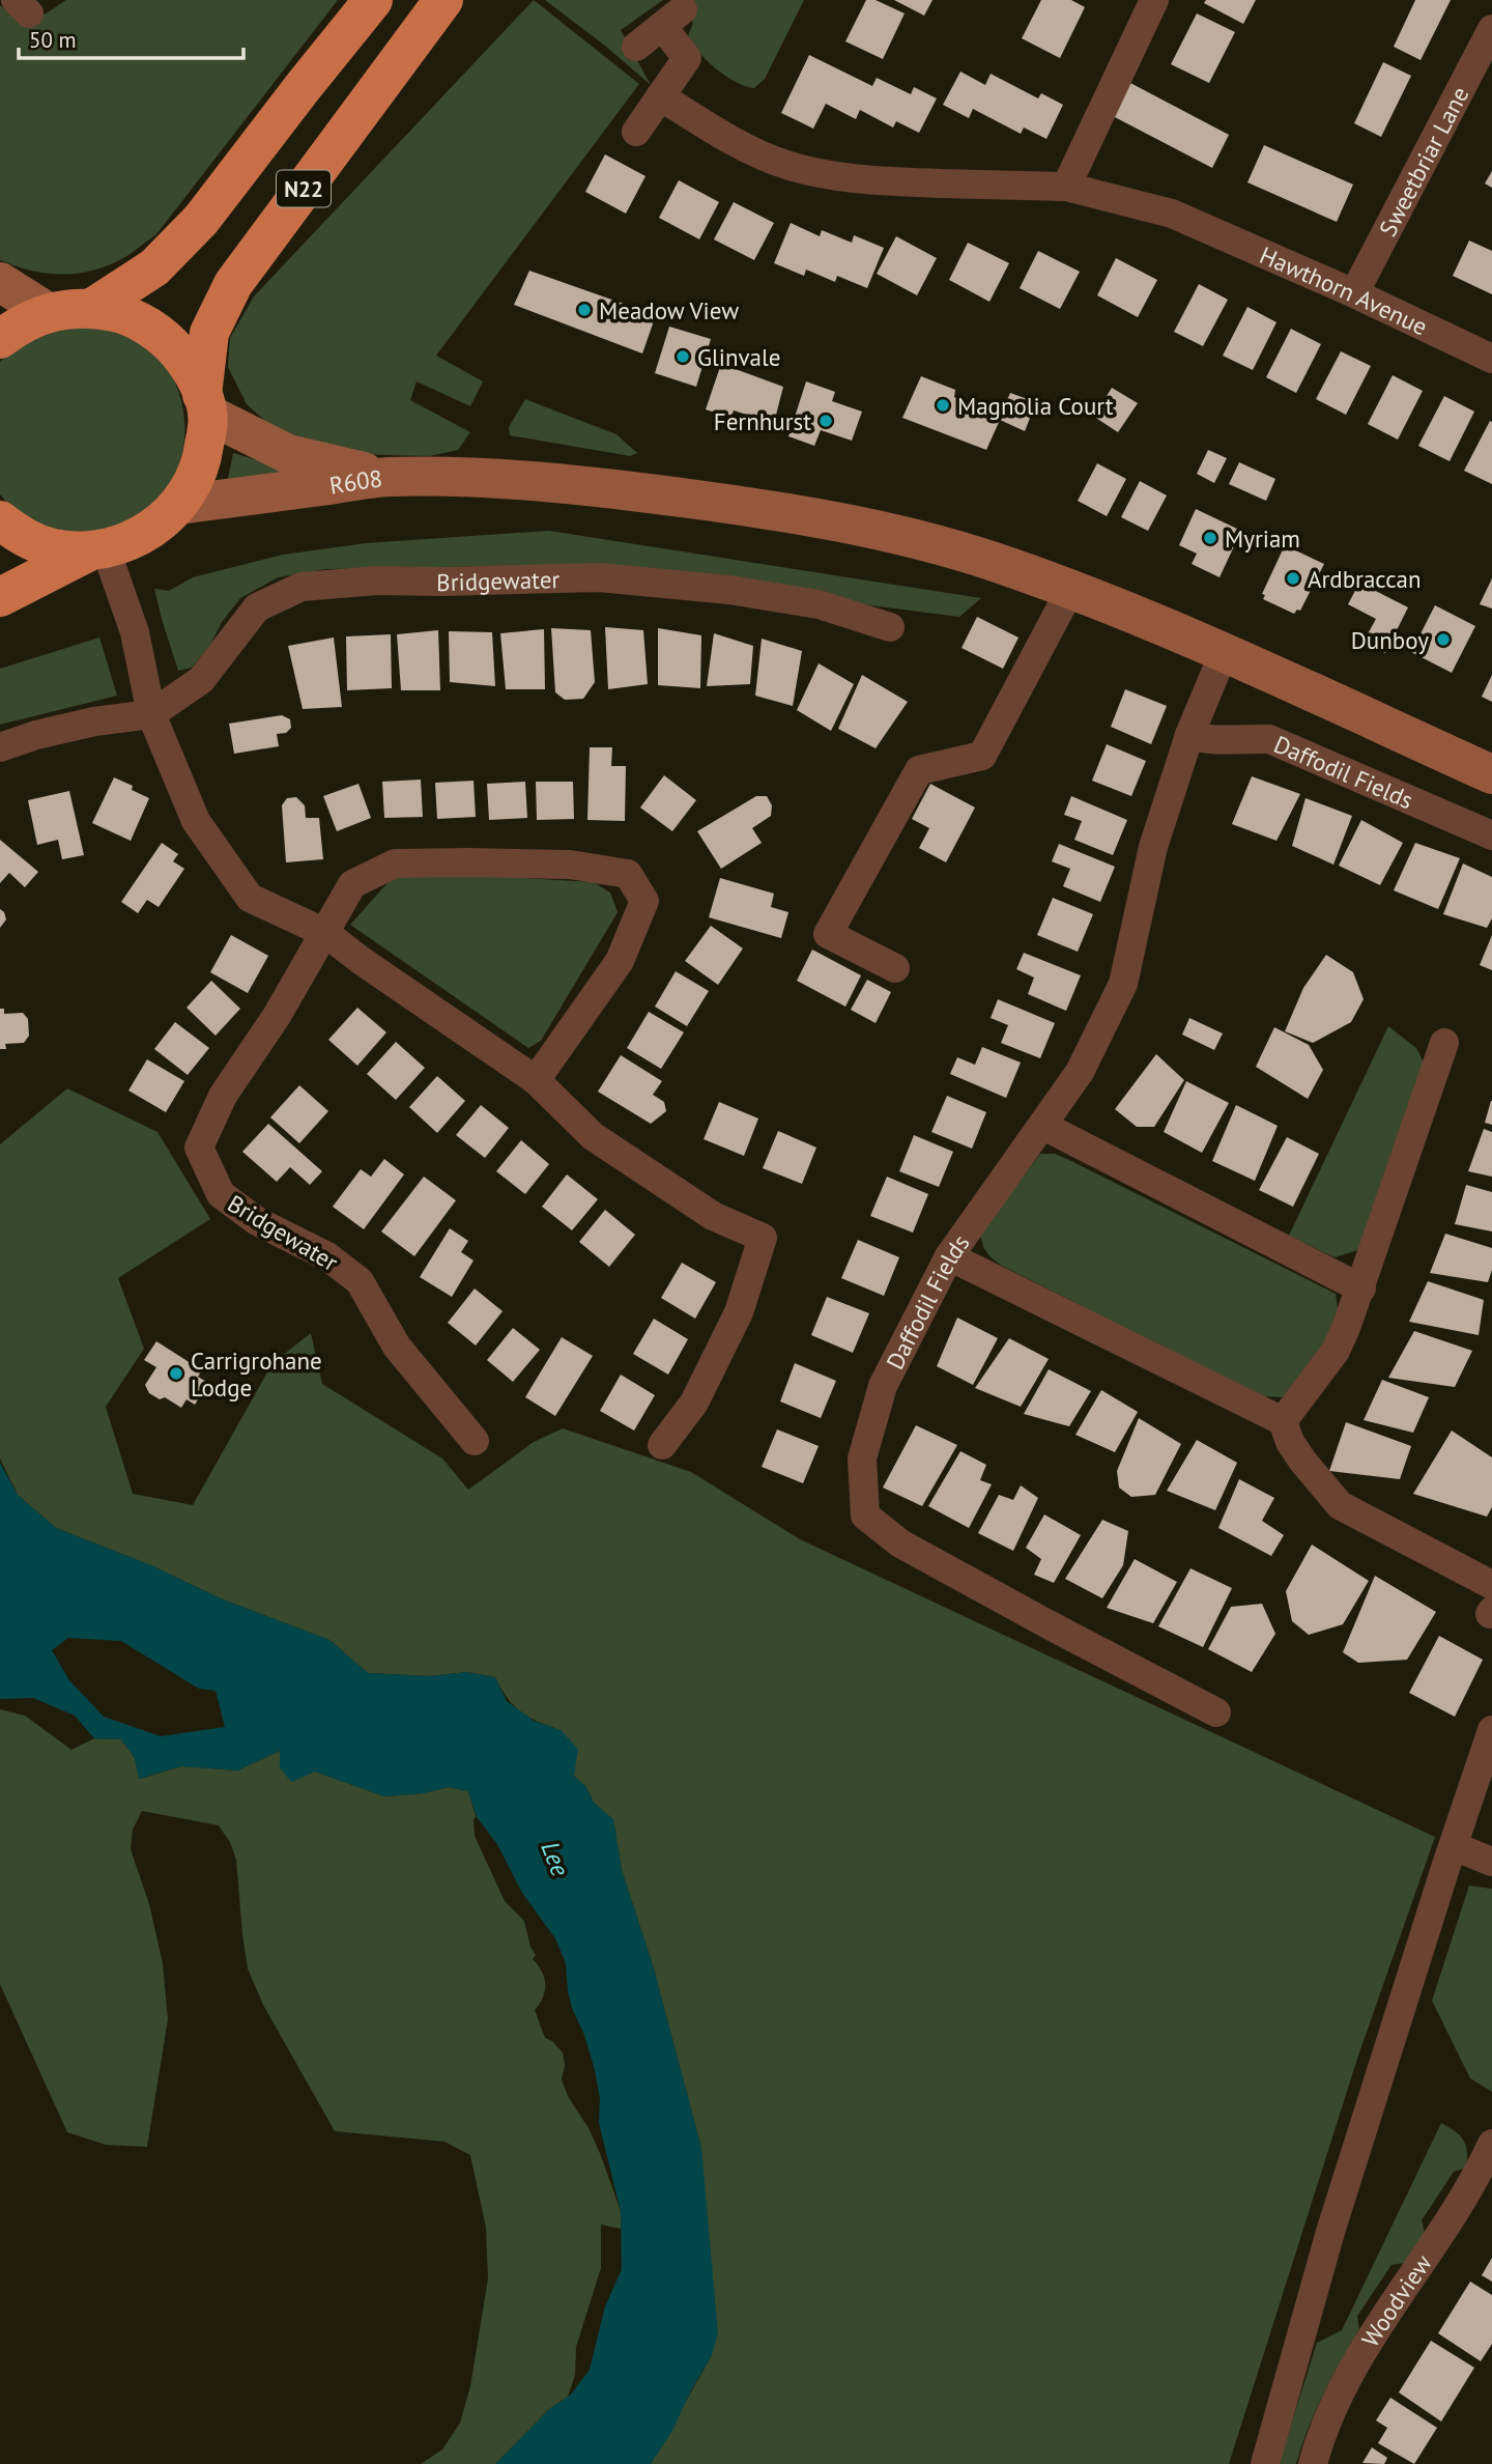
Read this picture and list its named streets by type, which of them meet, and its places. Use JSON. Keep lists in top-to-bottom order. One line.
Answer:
{"streets":{"highway":["N22"],"main road":["R608"],"street":["Sweetbriar Lane","Hawthorn Avenue","Bridgewater","Daffodil Fields","Woodview"]},"crossings":[["Sweetbriar Lane","Hawthorn Avenue"],["N22","R608"],["R608","Daffodil Fields"]],"water":["Lee"],"places":["Meadow View","Glinvale","Magnolia Court","Fernhurst","Myriam","Ardbraccan","Dunboy","Carrigrohane Lodge"],"scale_bar":"50 m"}
